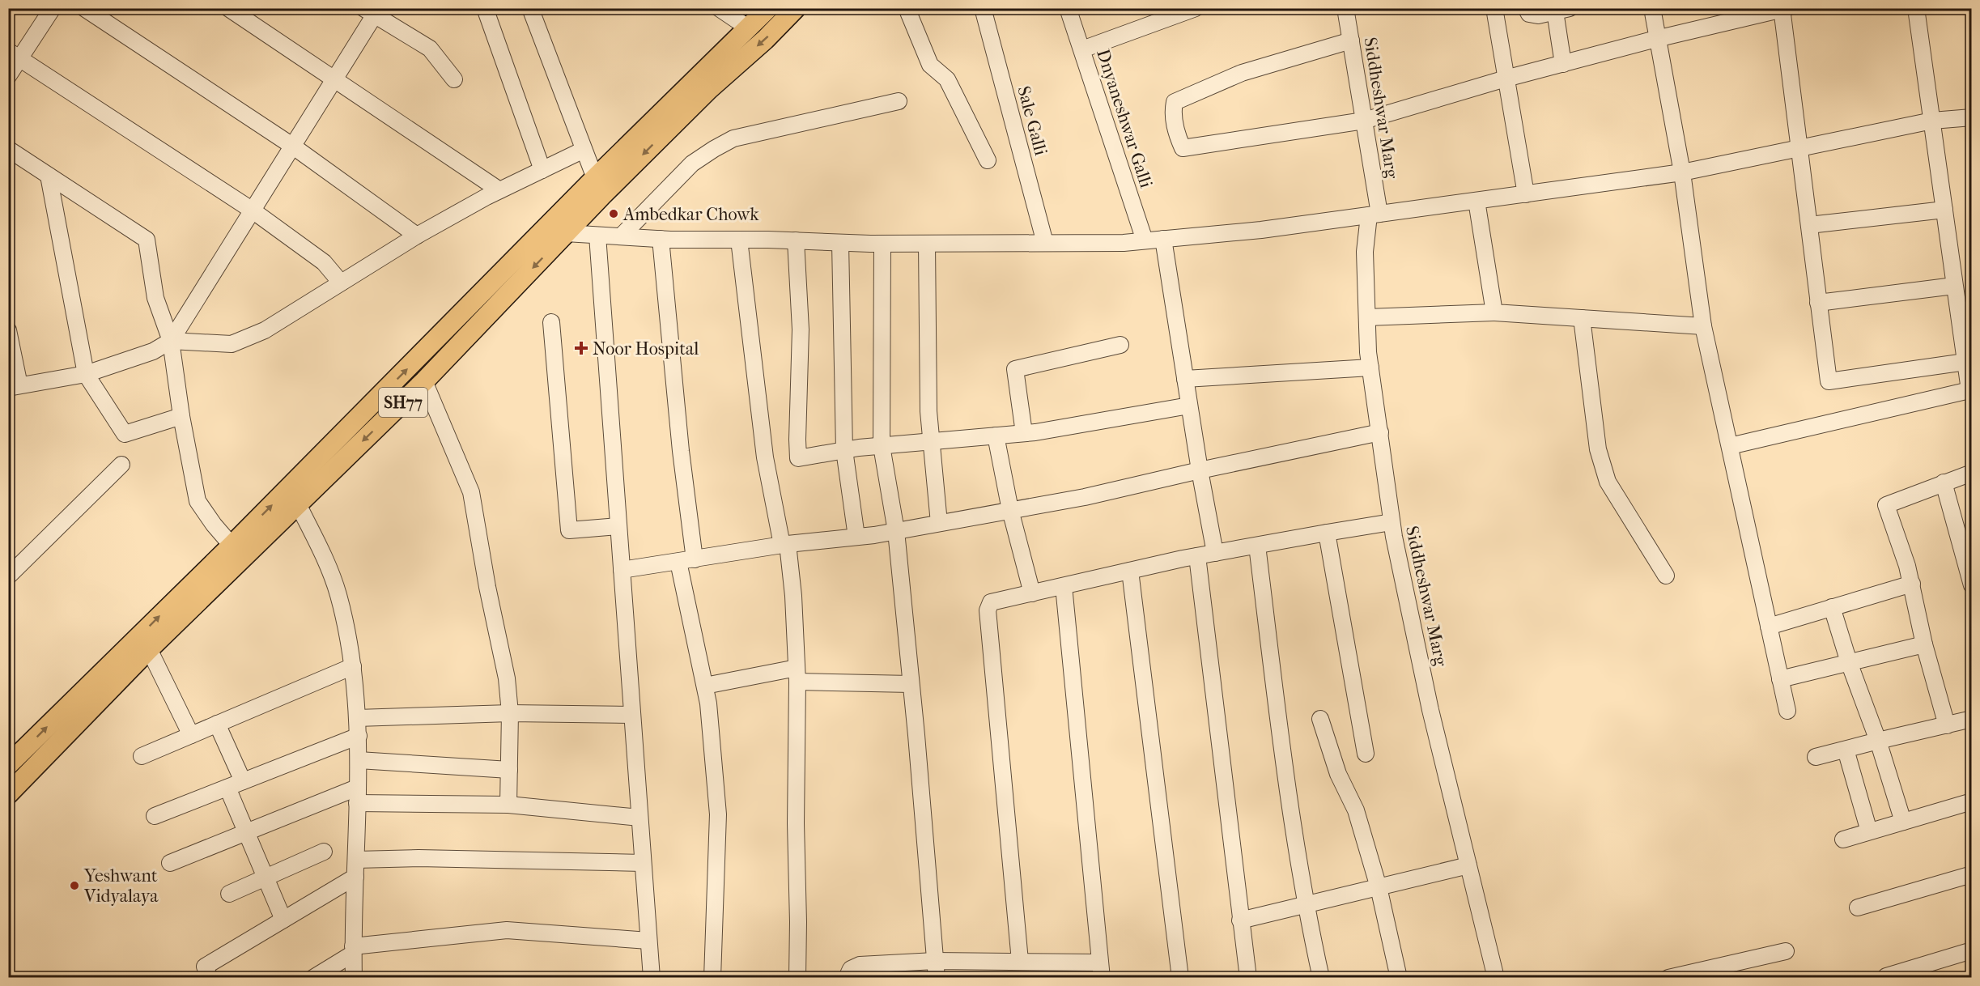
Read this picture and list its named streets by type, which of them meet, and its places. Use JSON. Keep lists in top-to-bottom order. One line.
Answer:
{"streets":{"main road":["SH77"],"street":["Siddheshwar Marg","Dnyaneshwar Galli","Sale Galli"]},"places":{"other":["Ambedkar Chowk","Yeshwant Vidyalaya"],"health":["Noor Hospital"]}}
